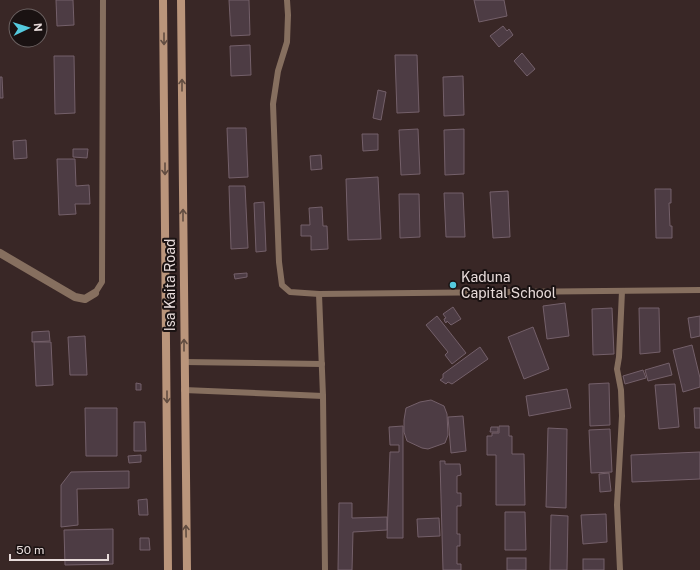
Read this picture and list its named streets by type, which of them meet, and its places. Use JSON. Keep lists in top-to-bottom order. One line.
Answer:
{"streets":{"main road":["Isa Kaita Road"]},"places":["Kaduna Capital School"],"scale_bar":"50 m","north":"right"}
